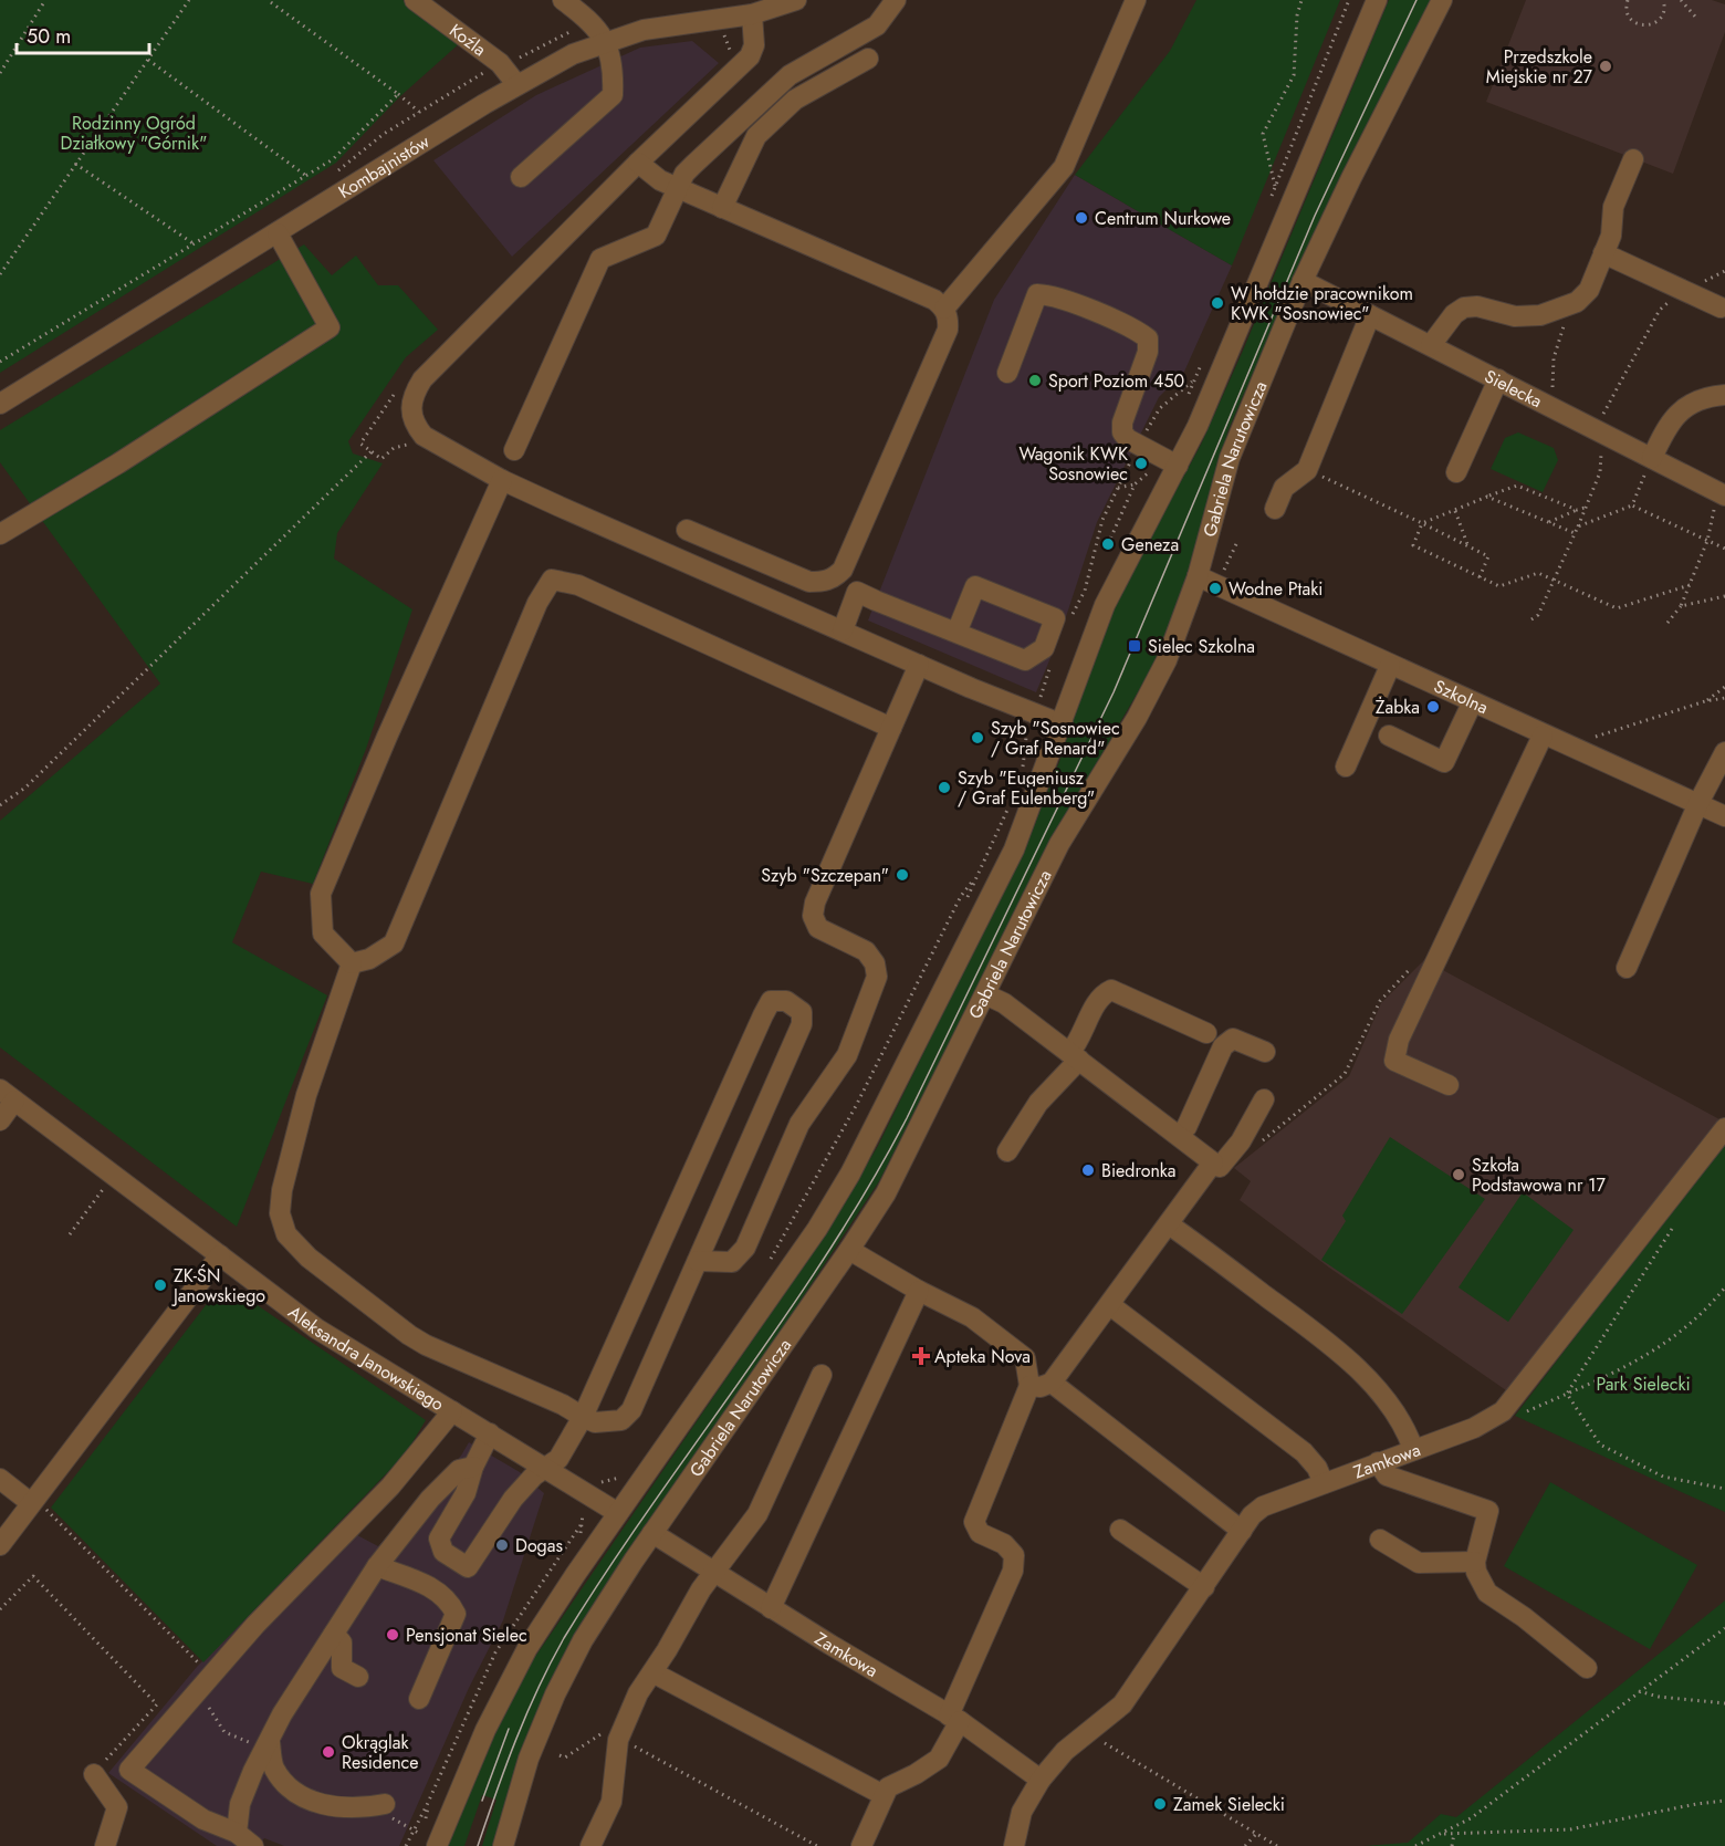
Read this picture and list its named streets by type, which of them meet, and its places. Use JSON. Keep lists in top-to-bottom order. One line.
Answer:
{"streets":{"street":["Koźla","Kombajnistów","Sielecka","Gabriela Narutowicza","Szkolna","Aleksandra Janowskiego","Zamkowa"]},"crossings":[["Koźla","Kombajnistów"],["Sielecka","Gabriela Narutowicza"],["Gabriela Narutowicza","Szkolna"],["Gabriela Narutowicza","Aleksandra Janowskiego"],["Gabriela Narutowicza","Zamkowa"]],"parks":["Rodzinny Ogród Działkowy \"Górnik\"","Park Sielecki"],"places":{"other":["Przedszkole Miejskie nr 27","Centrum Nurkowe","W hołdzie pracownikom KWK \"Sosnowiec\"","Sport Poziom 450","Wagonik KWK Sosnowiec","Geneza","Wodne Ptaki","Żabka","Szyb \"Sosnowiec / Graf Renard\"","Szyb \"Eugeniusz / Graf Eulenberg\"","Szyb \"Szczepan\"","Biedronka","Szkoła Podstawowa nr 17","ZK-ŚN Janowskiego","Dogas","Pensjonat Sielec","Okrąglak Residence","Zamek Sielecki"],"transit":["Sielec Szkolna"],"health":["Apteka Nova"]},"scale_bar":"50 m"}
